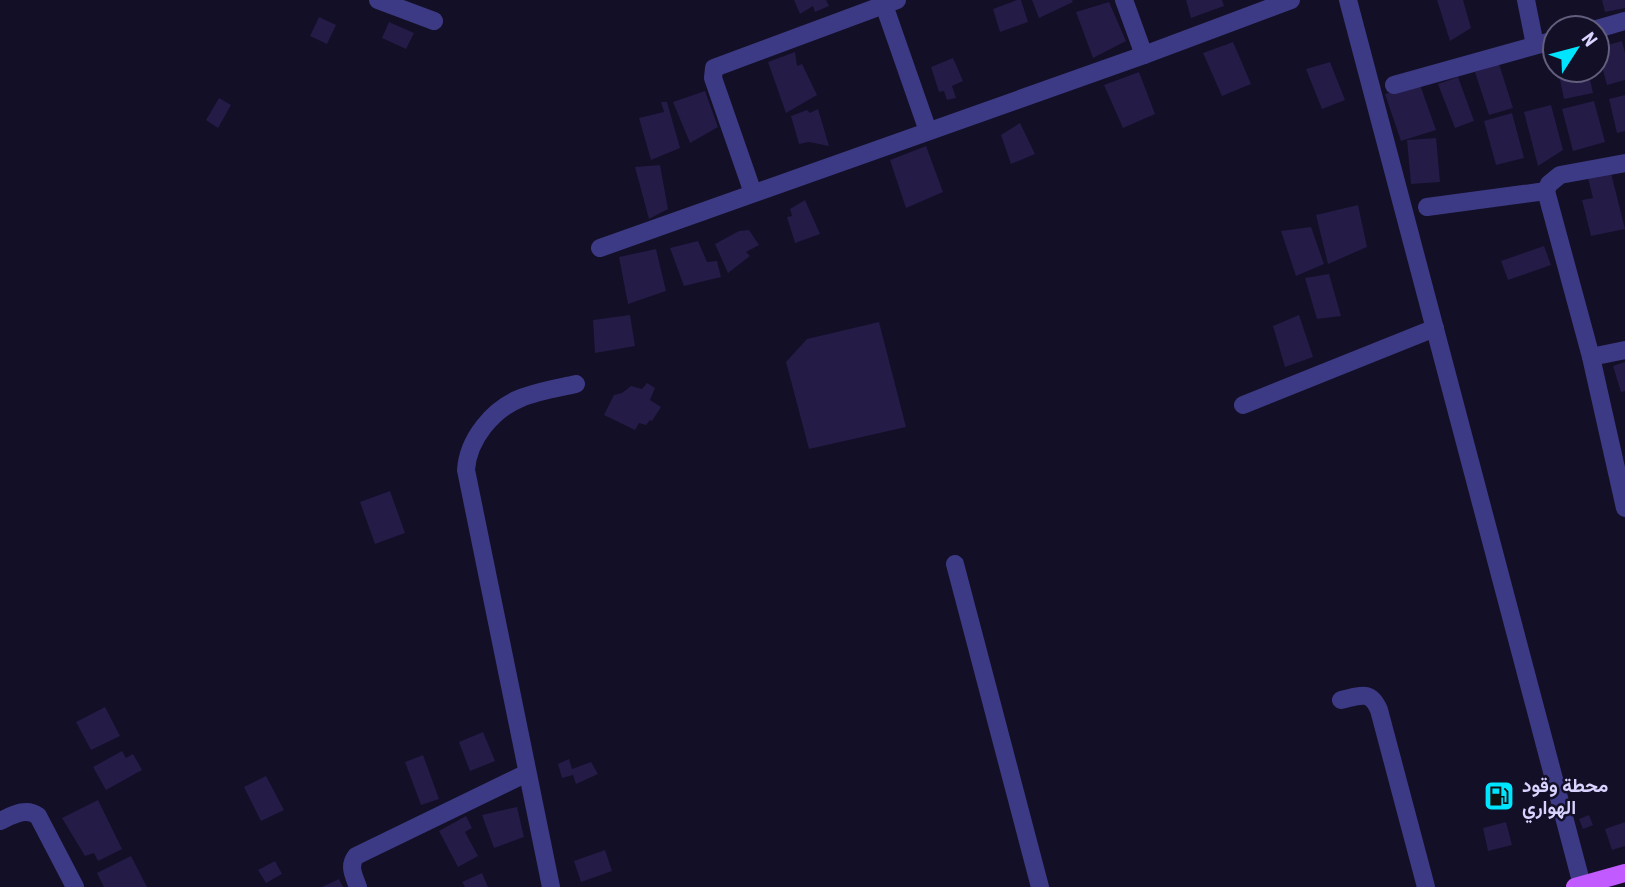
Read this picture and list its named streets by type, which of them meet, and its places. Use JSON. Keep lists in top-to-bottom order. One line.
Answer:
{"places":{"fuel station":["محطة وقود الهواري"]},"north":"top right"}
